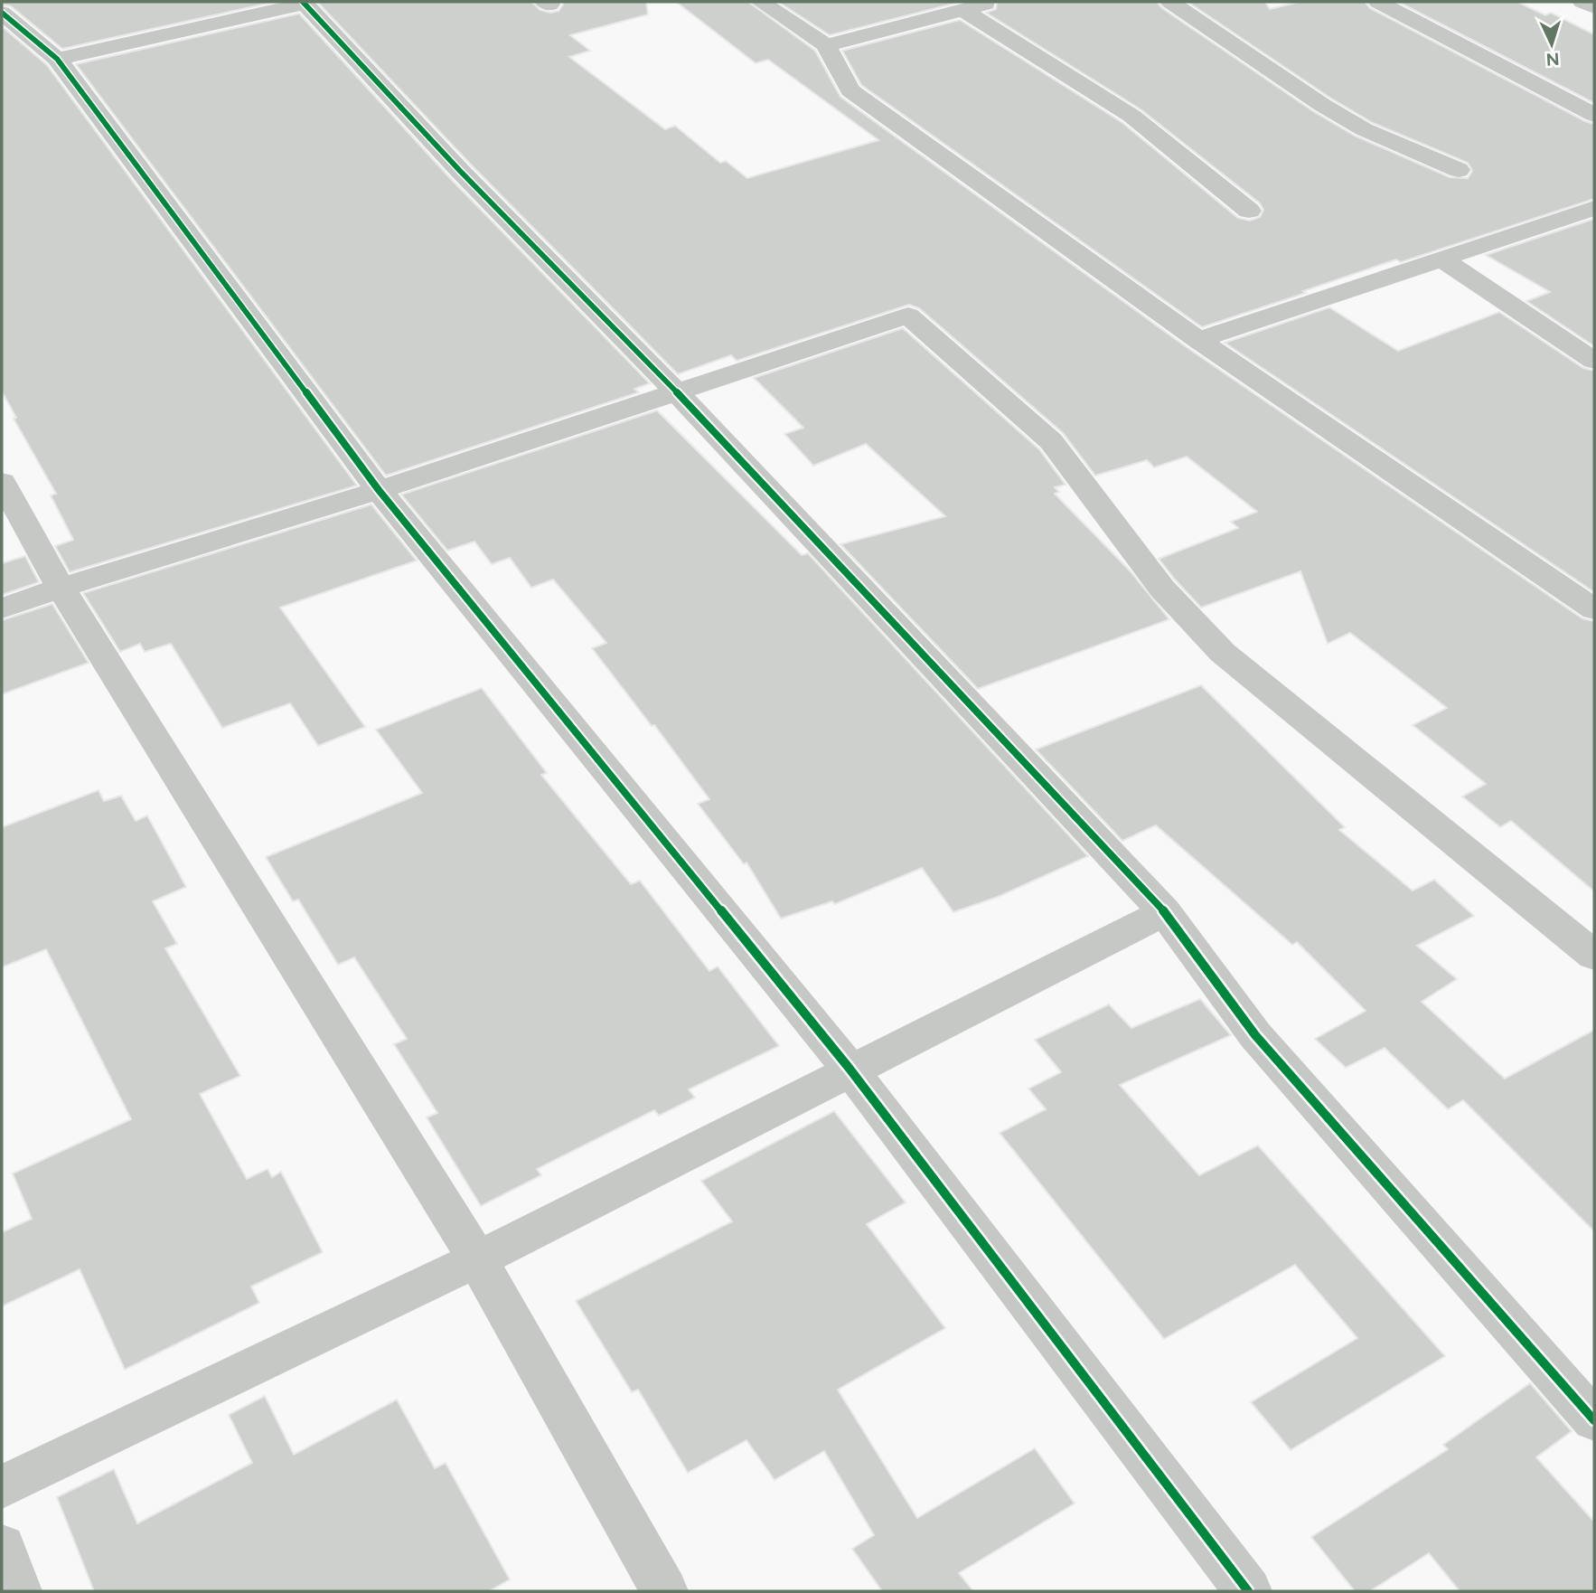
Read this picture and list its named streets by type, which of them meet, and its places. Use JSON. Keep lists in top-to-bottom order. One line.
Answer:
{"north":"bottom"}
